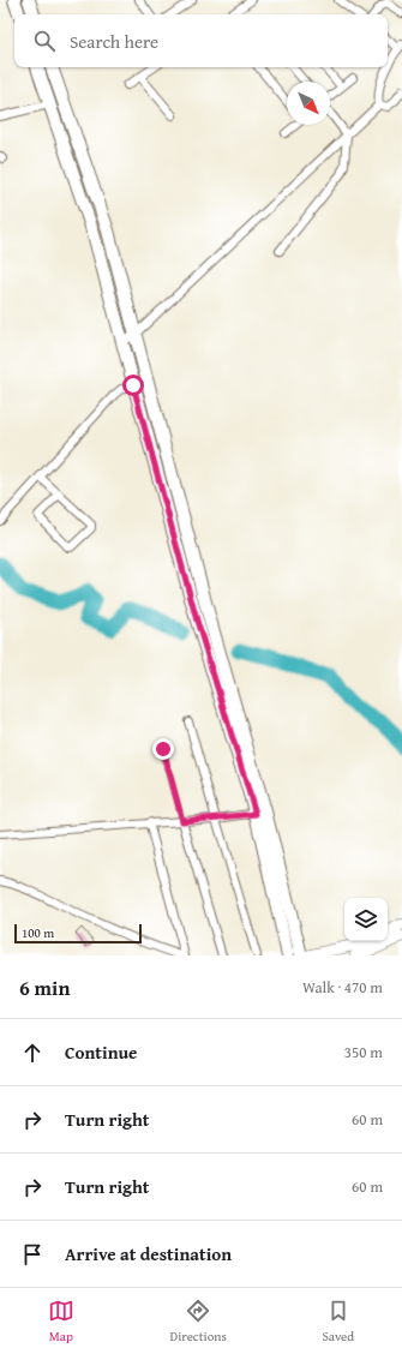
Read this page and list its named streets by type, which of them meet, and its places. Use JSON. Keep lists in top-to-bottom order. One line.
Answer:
{"scale_bar":"100 m","north":"bottom right","page":{"search":"Search here","scale":"100 m","heading":["6 min","Walk · 470 m"],"list":[["Continue","350 m"],["Turn right","60 m"],["Turn right","60 m"],"Arrive at destination"],"nav":["Map","Directions","Saved"]}}
